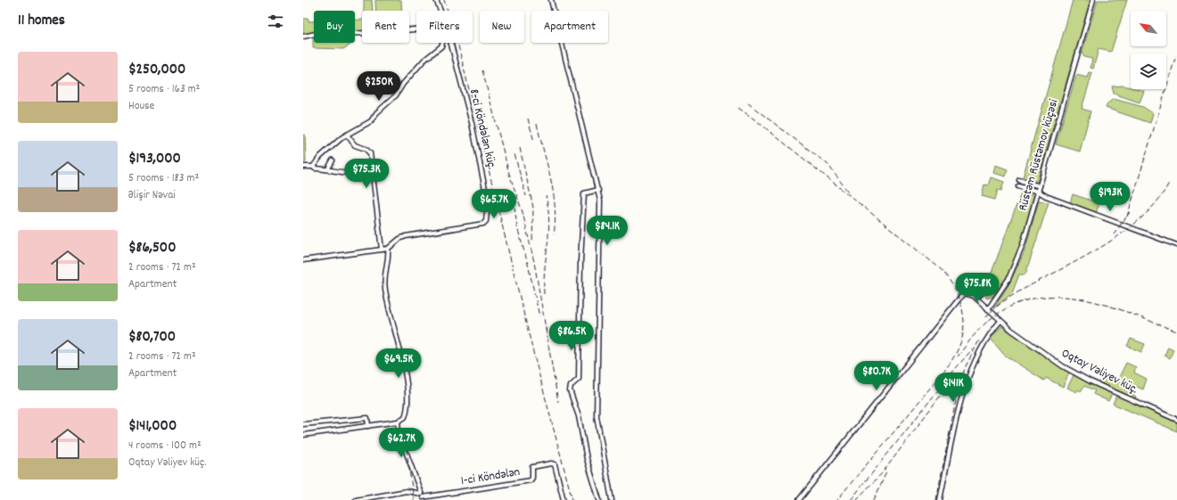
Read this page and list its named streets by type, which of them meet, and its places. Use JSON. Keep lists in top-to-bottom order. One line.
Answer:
{"streets":{"street":["8-ci Köndələn küç.","Rüstəm Rüstəmov küçəsi","Oqtay Vəliyev küç.","1-ci Köndələn"]},"crossings":[["Rüstəm Rüstəmov küçəsi","Oqtay Vəliyev küç."]],"north":"top left","page":{"heading":"11 homes","chip":["Buy","Rent","Filters","New","Apartment"],"list":[{"name":"$250,000","note":"5 rooms · 163 m² · House"},{"name":"$193,000","note":"5 rooms · 183 m² · Əlişir Nəvai"},{"name":"$86,500","note":"2 rooms · 72 m² · Apartment"},{"name":"$80,700","note":"2 rooms · 72 m² · Apartment"},{"name":"$141,000","note":"4 rooms · 100 m² · Oqtay Vəliyev küç."}],"price":["$250K","$75.3K","$193K","$65.7K","$84.1K","$75.8K","$86.5K","$69.5K","$80.7K","$141K","$62.7K"]}}
